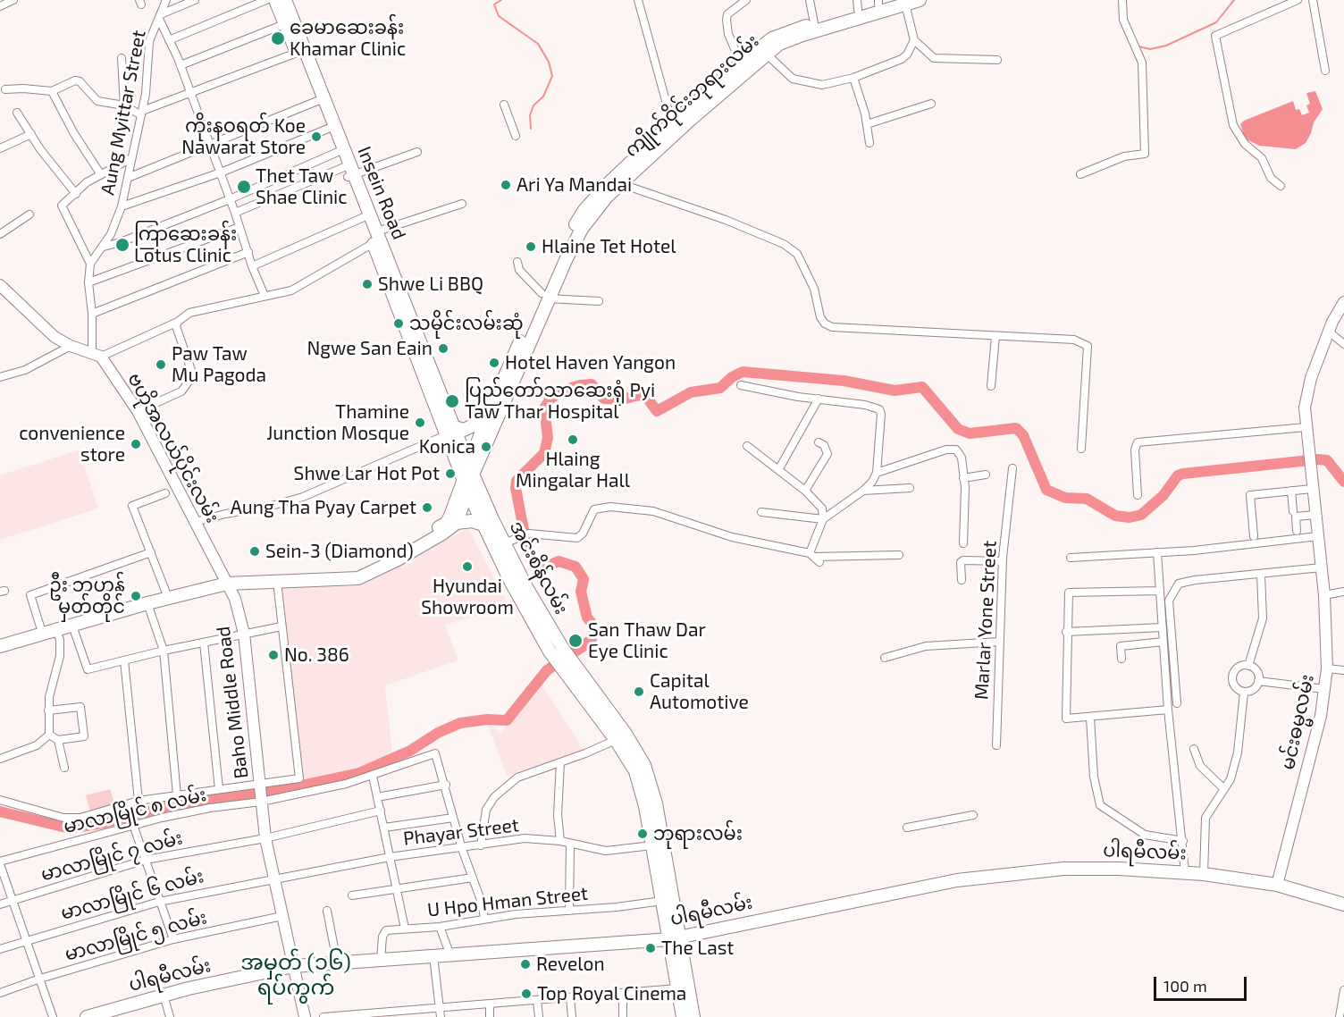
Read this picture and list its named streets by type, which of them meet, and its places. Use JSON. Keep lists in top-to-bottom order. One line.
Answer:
{"streets":{"main road":["ကျိုက်ဝိုင်းဘုရားလမ်း","Insein Road","အင်းစိန်လမ်း","ပါရမီလမ်း"],"street":["Aung Myittar Street","ဗဟိုအလယ်ပိုင်းလမ်း","Marlar Yone Street","Baho Middle Road","မင်းဓမ္မလမ်း","မာလာမြိုင် ၈ လမ်း","Phayar Street","မာလာမြိုင် ၇ လမ်း","မာလာမြိုင် ၆ လမ်း","U Hpo Hman Street","မာလာမြိုင် ၅ လမ်း"]},"crossings":[["ကျိုက်ဝိုင်းဘုရားလမ်း","အင်းစိန်လမ်း"],["Insein Road","အင်းစိန်လမ်း"],["ဗဟိုအလယ်ပိုင်းလမ်း","Baho Middle Road"],["အင်းစိန်လမ်း","Phayar Street"],["အင်းစိန်လမ်း","ပါရမီလမ်း"],["အင်းစိန်လမ်း","U Hpo Hman Street"],["Baho Middle Road","မာလာမြိုင် ၈ လမ်း"],["Baho Middle Road","Phayar Street"],["Baho Middle Road","ပါရမီလမ်း"],["Baho Middle Road","မာလာမြိုင် ၇ လမ်း"],["Baho Middle Road","မာလာမြိုင် ၆ လမ်း"],["Baho Middle Road","မာလာမြိုင် ၅ လမ်း"],["မင်းဓမ္မလမ်း","ပါရမီလမ်း"],["Phayar Street","မာလာမြိုင် ၆ လမ်း"],["ပါရမီလမ်း","U Hpo Hman Street"]],"districts":["အမှတ် (၁၆) ရပ်ကွက်"],"places":["ခေမာဆေးခန်း Khamar Clinic","ကိုးနဝရတ် Koe Nawarat Store","Ari Ya Mandai","Thet Taw Shae Clinic","ကြာဆေးခန်း Lotus Clinic","Hlaine Tet Hotel","Shwe Li BBQ","သမိုင်းလမ်းဆုံ","Ngwe San Eain","Hotel Haven Yangon","Paw Taw Mu Pagoda","ပြည်တော်သာဆေးရုံ Pyi Taw Thar Hospital","Thamine Junction Mosque","Hlaing Mingalar Hall","convenience store","Konica","Shwe Lar Hot Pot","Aung Tha Pyay Carpet","Sein-3 (Diamond)","Hyundai Showroom","ဦး ဘဟန် မှတ်တိုင်","San Thaw Dar Eye Clinic","No. 386","Capital Automotive","ဘုရားလမ်း","The Last","Revelon","Top Royal Cinema"],"scale_bar":"100 m"}
